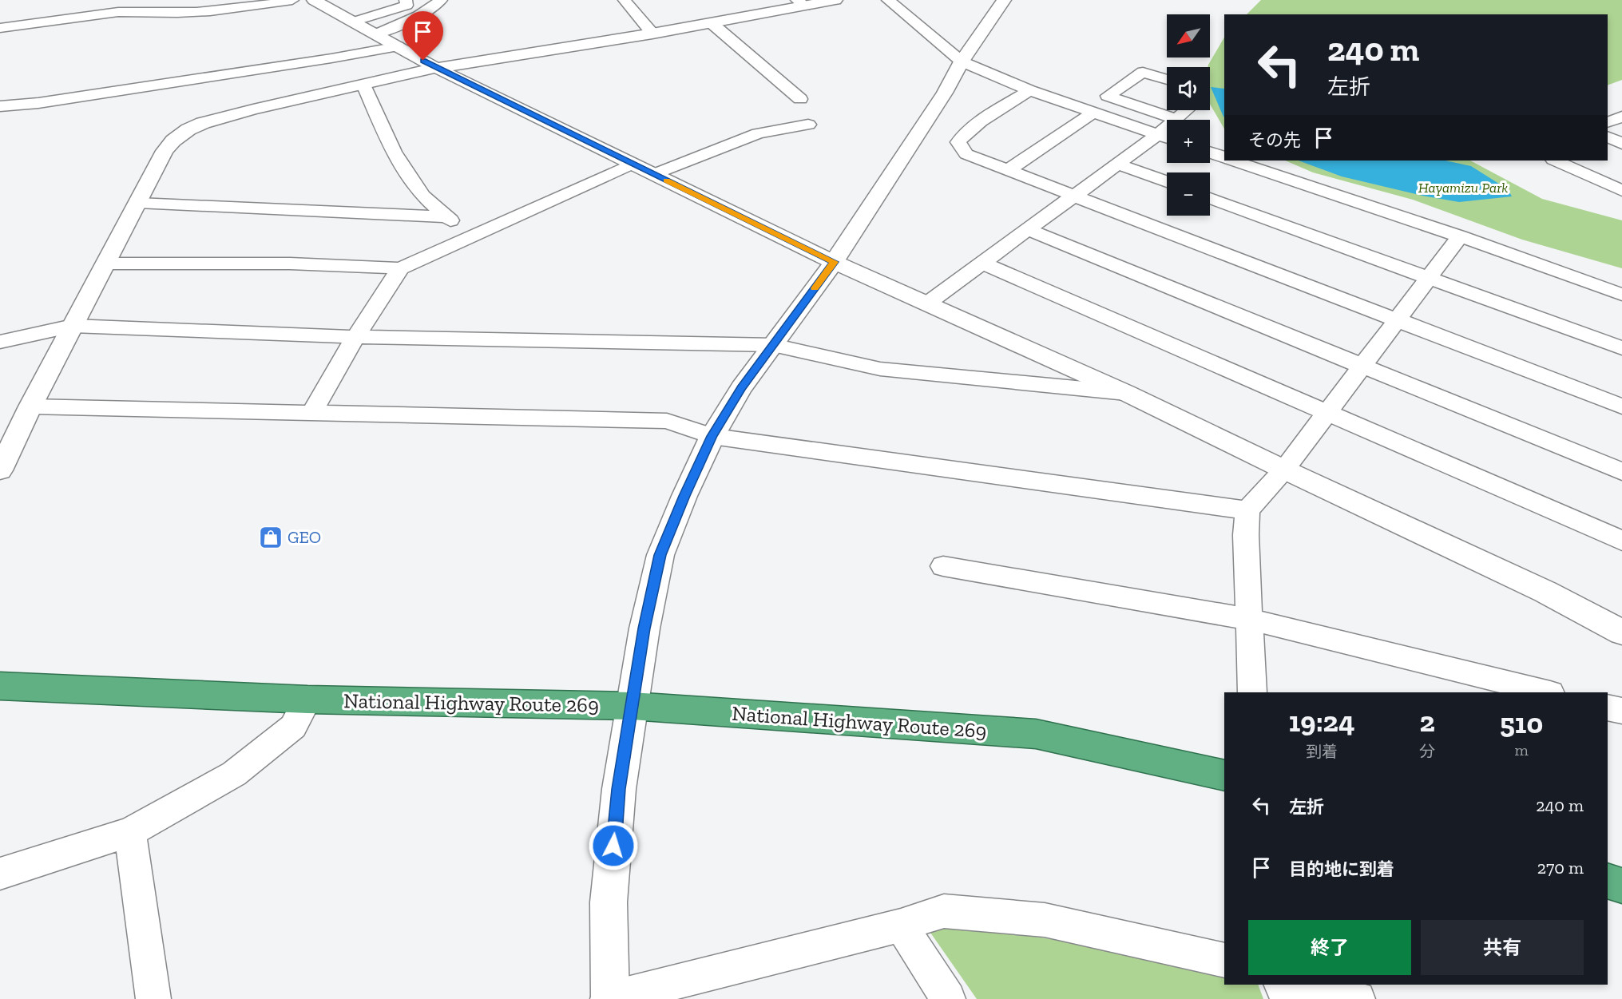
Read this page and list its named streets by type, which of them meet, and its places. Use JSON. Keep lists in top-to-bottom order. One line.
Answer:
{"streets":{"highway":["National Highway Route 269"]},"parks":["Hayamizu Park"],"places":{"shop":["GEO"]},"north":"bottom left","page":{"map_buttons":["+","−"],"turn":["240 m","左折"],"then":"その先","eta":["19:24","到着","2","分","510","m"],"list":[{"name":"左折","value":"240 m"},{"name":"目的地に到着","value":"270 m"}],"buttons":["終了","共有"]}}
